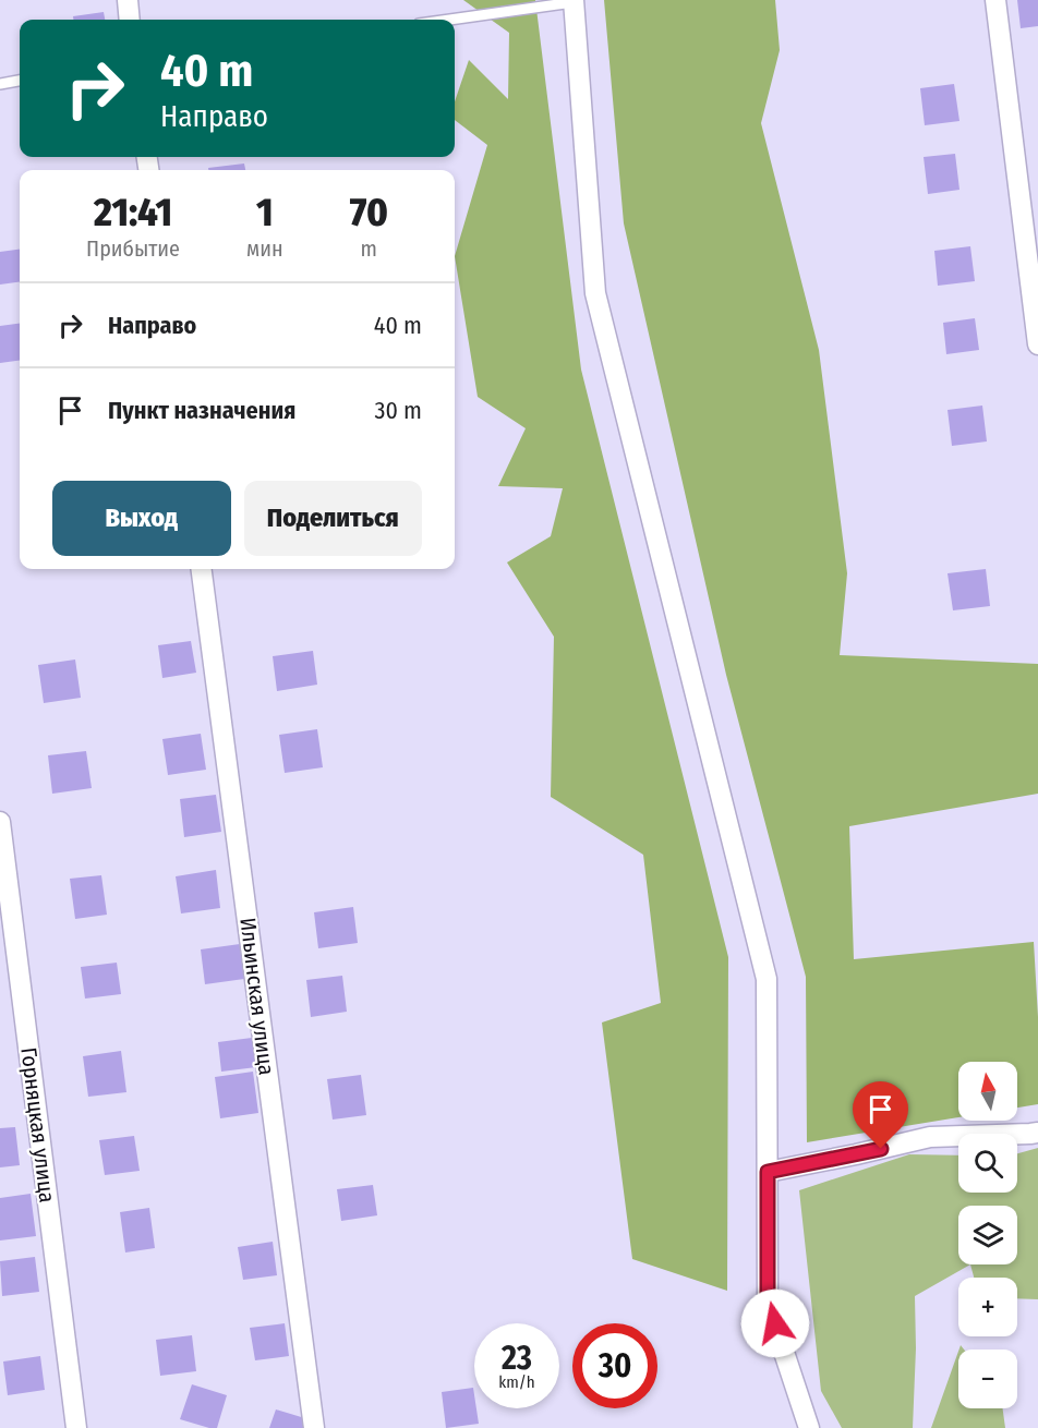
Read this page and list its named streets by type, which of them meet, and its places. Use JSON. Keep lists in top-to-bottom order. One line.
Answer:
{"streets":{"street":["Ильинская улица","Горняцкая улица"]},"north":"top","page":{"turn":["40 m","Направо"],"eta":["21:41","Прибытие","1","мин","70","m"],"list":[{"name":"Направо","value":"40 m"},{"name":"Пункт назначения","value":"30 m"}],"buttons":["Выход","Поделиться"],"map_buttons":["+","−"],"speed":"23 km/h","limit":"30"}}
